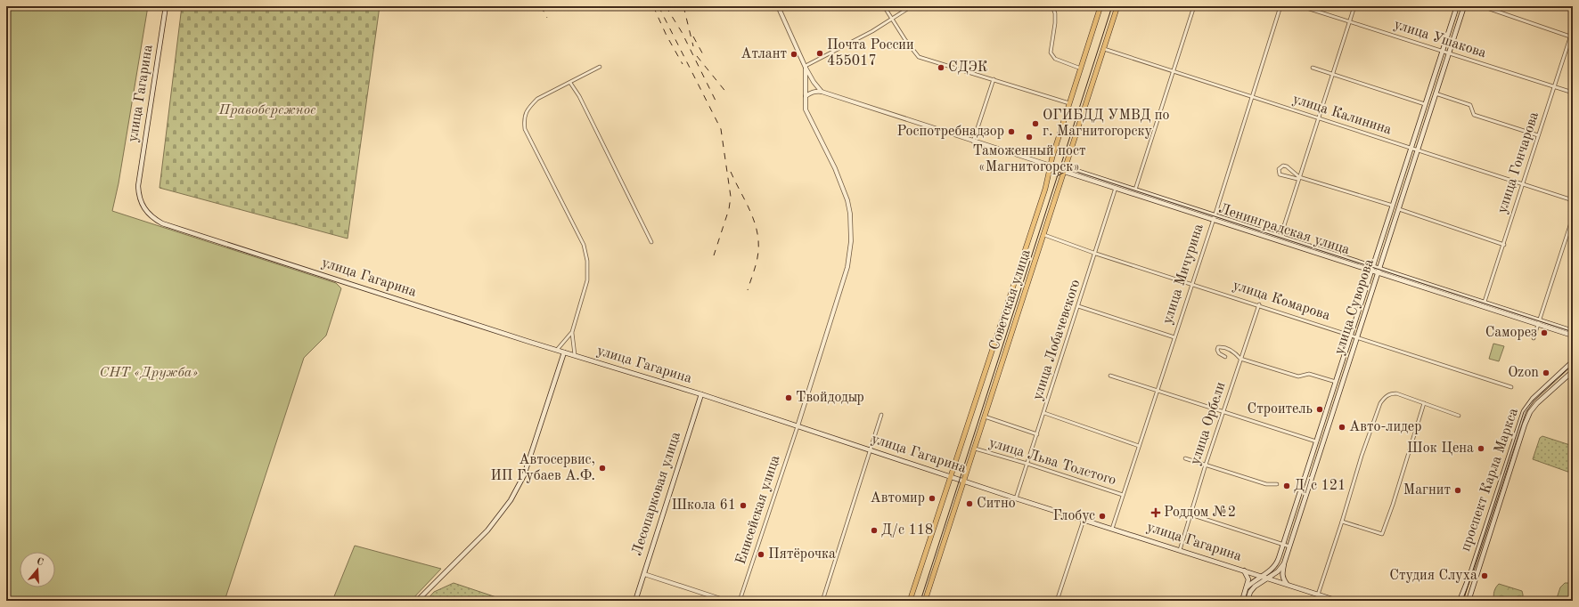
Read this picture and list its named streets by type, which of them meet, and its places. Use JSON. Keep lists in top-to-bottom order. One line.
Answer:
{"streets":{"main road":["улица Гагарина","Ленинградская улица","Советская улица","улица Суворова","проспект Карла Маркса","Лесопарковая улица"],"street":["улица Ушакова","улица Калинина","улица Гончарова","улица Мичурина","улица Комарова","улица Лобачевского","улица Орбели","улица Льва Толстого","Енисейская улица"]},"crossings":[["улица Ушакова","улица Гончарова"],["улица Ушакова","улица Суворова"],["улица Гагарина","улица Мичурина"],["улица Гагарина","Советская улица"],["улица Гагарина","улица Суворова"],["улица Гагарина","улица Лобачевского"],["улица Гагарина","улица Орбели"],["улица Гагарина","Лесопарковая улица"],["улица Гагарина","Енисейская улица"],["улица Калинина","улица Гончарова"],["улица Калинина","улица Мичурина"],["улица Калинина","Советская улица"],["улица Калинина","улица Суворова"],["улица Гончарова","Ленинградская улица"],["Ленинградская улица","улица Мичурина"],["Ленинградская улица","Советская улица"],["Ленинградская улица","улица Суворова"],["Ленинградская улица","улица Лобачевского"],["улица Мичурина","улица Комарова"],["улица Мичурина","улица Льва Толстого"],["Советская улица","улица Комарова"],["Советская улица","улица Льва Толстого"],["улица Комарова","улица Суворова"],["улица Комарова","улица Лобачевского"],["улица Комарова","улица Орбели"],["улица Лобачевского","улица Льва Толстого"]],"parks":["Правобережное","СНТ «Дружба»"],"places":{"other":["Почта России 455017","Атлант","СДЭК","ОГИБДД УМВД по г. Магнитогорску","Роспотребнадзор","Таможенный пост «Магнитогорск»","Саморез","Ozon","Твойдодыр","Строитель","Авто-лидер","Шок Цена","Автосервис, ИП Губаев А.Ф.","Д/с 121","Магнит","Автомир","Ситно","Школа 61","Глобус","Д/с 118","Пятёрочка","Студия Слуха"],"health":["Роддом №2"]},"north":"top"}
